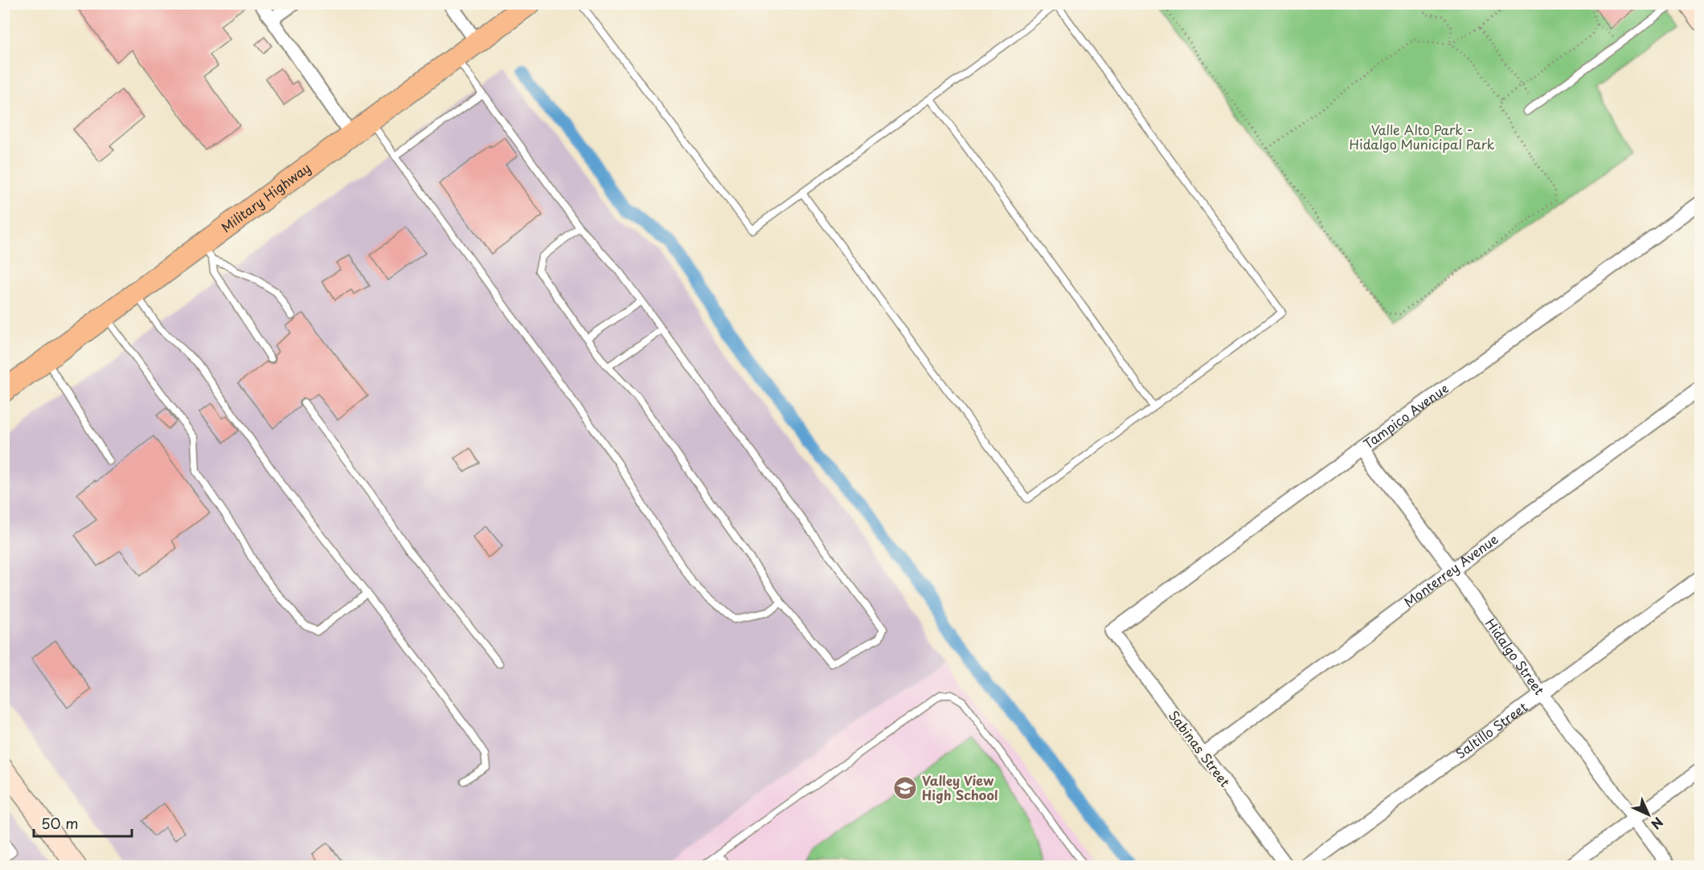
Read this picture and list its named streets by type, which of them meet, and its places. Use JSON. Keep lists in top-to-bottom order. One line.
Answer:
{"streets":{"main road":["Military Highway"],"street":["Tampico Avenue","Monterrey Avenue","Hidalgo Street","Saltillo Street","Sabinas Street"]},"crossings":[["Tampico Avenue","Hidalgo Street"],["Tampico Avenue","Sabinas Street"],["Monterrey Avenue","Hidalgo Street"],["Monterrey Avenue","Sabinas Street"],["Hidalgo Street","Saltillo Street"]],"parks":["Valle Alto Park - Hidalgo Municipal Park"],"places":{"school or university":["Valley View High School"]},"scale_bar":"50 m","north":"bottom right"}
